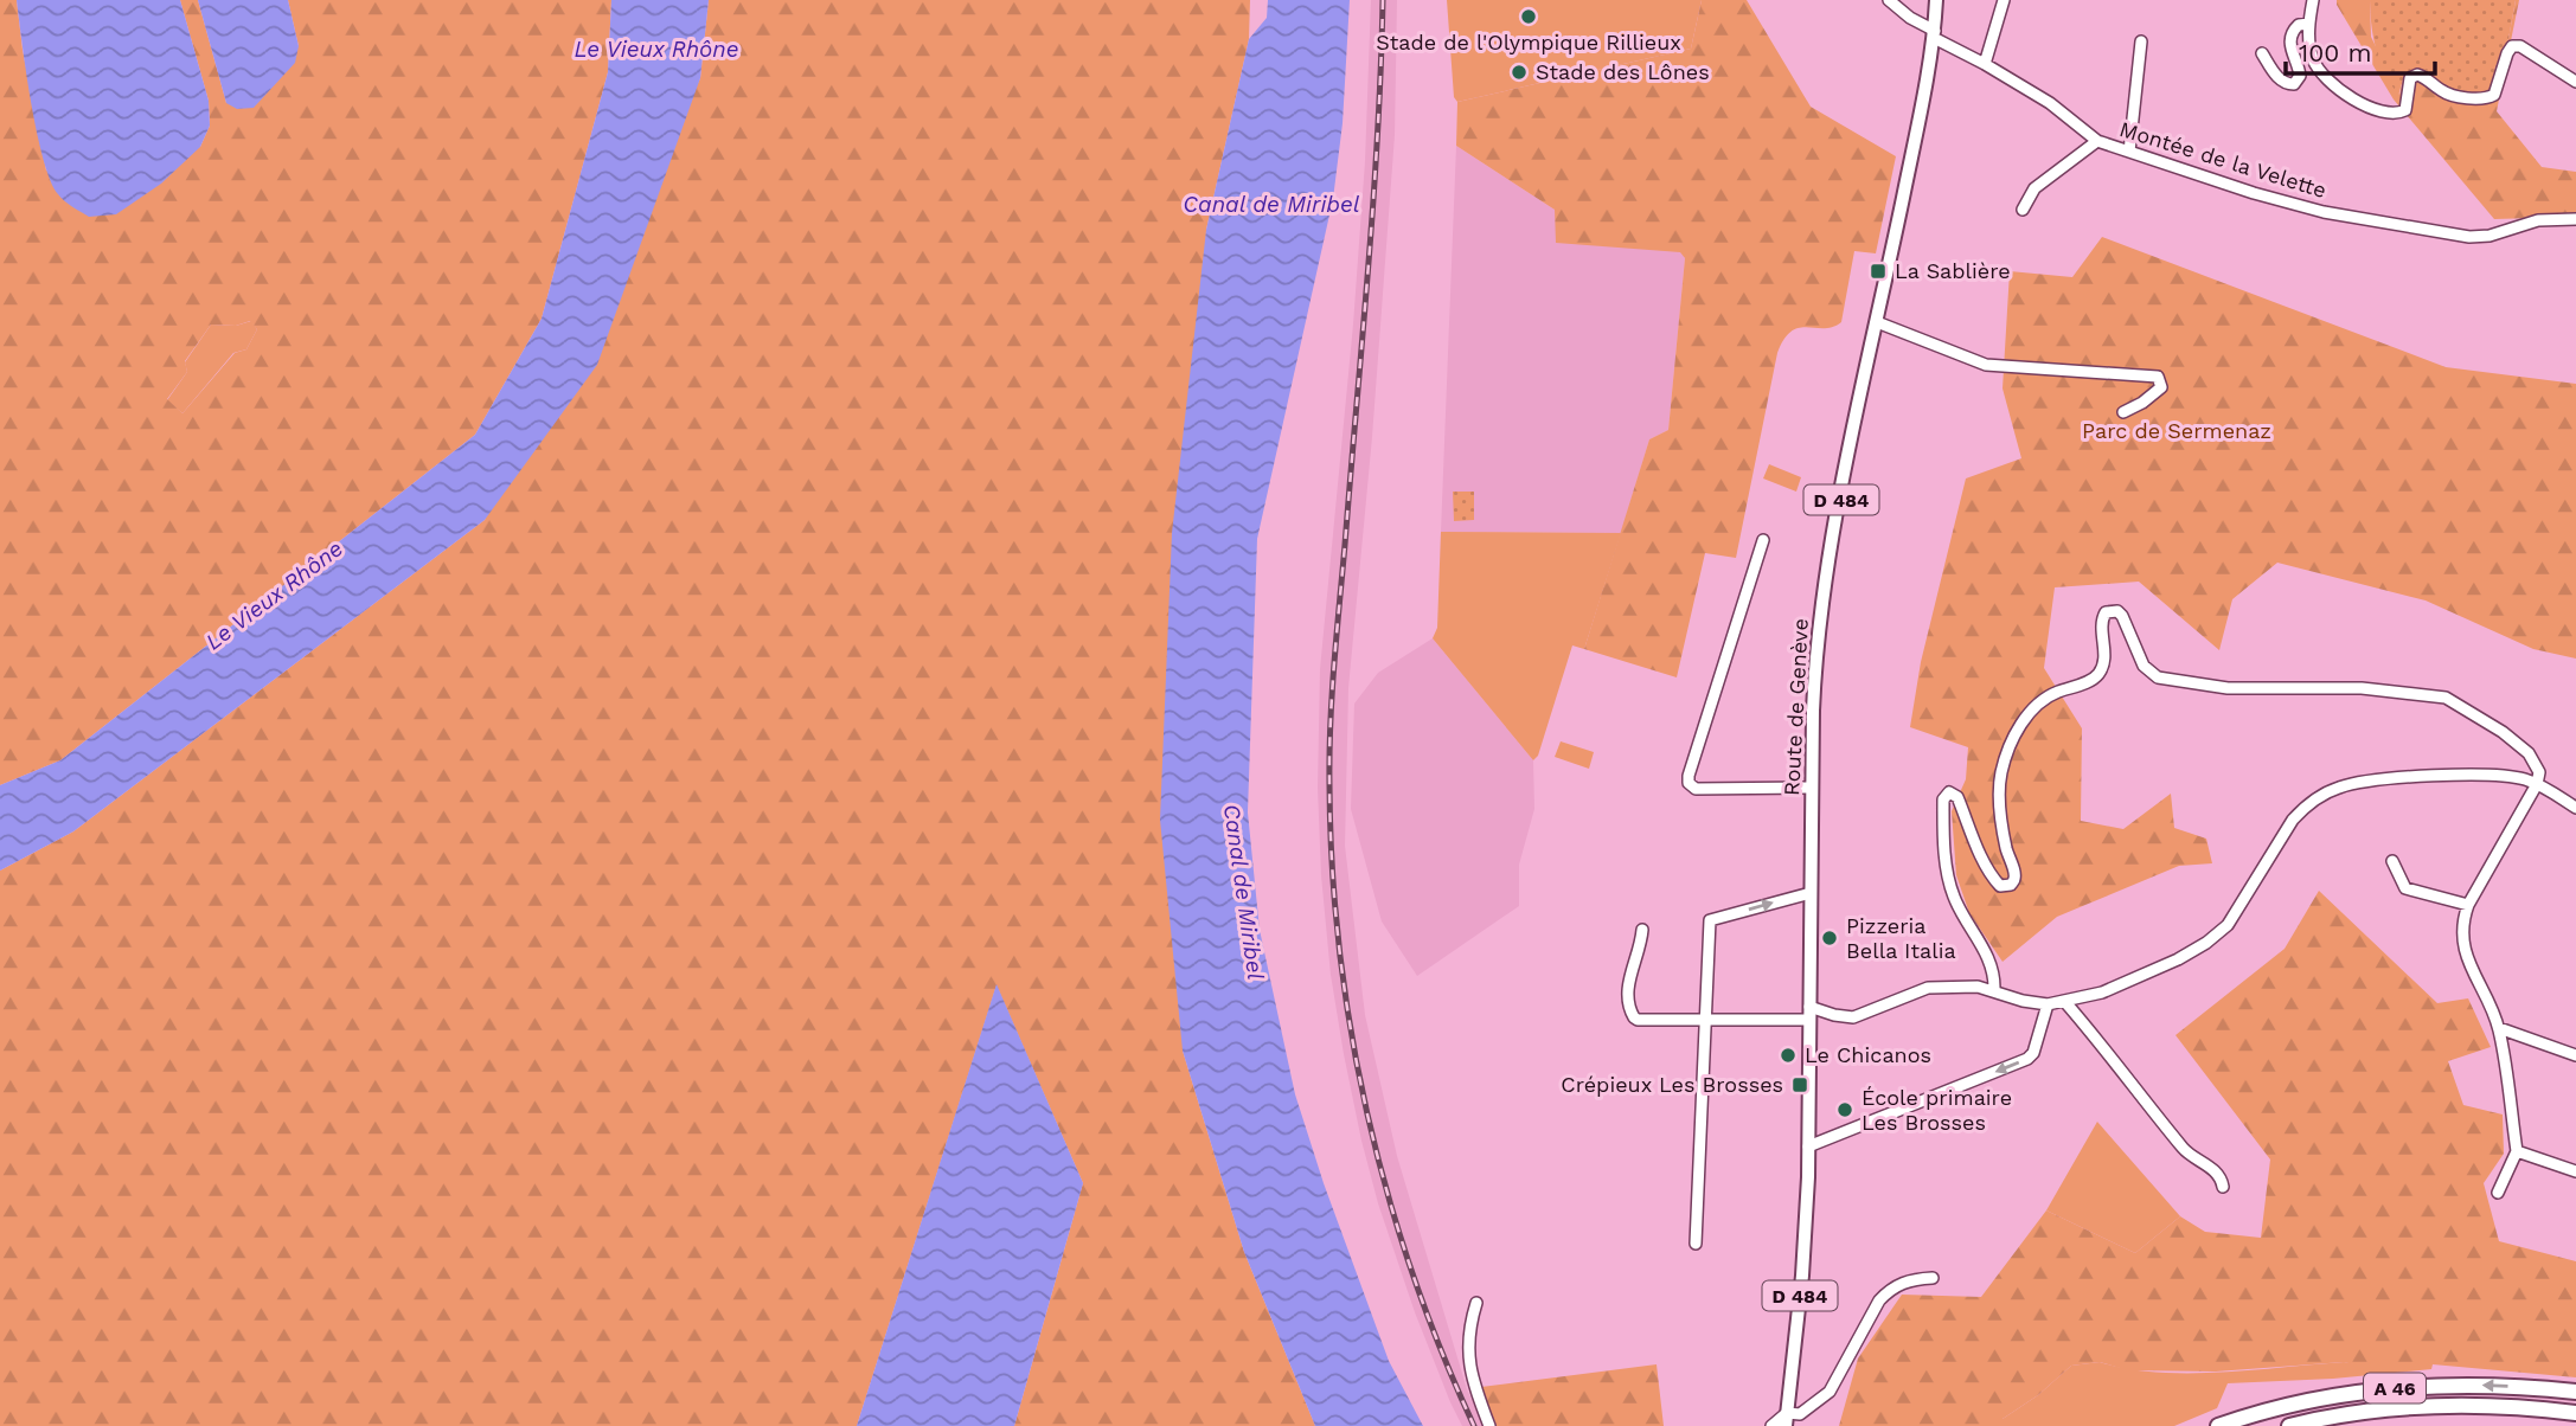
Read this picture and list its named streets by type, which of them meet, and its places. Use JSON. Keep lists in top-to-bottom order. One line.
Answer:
{"streets":{"highway":["A 46"],"main road":["D 484","Route de Genève"],"street":["Montée de la Velette"]},"crossings":[["Montée de la Velette","Route de Genève"]],"water":["Le Vieux Rhône","Canal de Miribel"],"parks":["Parc de Sermenaz"],"places":{"other":["Stade de l'Olympique Rillieux","Stade des Lônes","Pizzeria Bella Italia","Le Chicanos","École primaire Les Brosses"],"transit":["La Sablière","Crépieux Les Brosses"]},"scale_bar":"100 m"}
